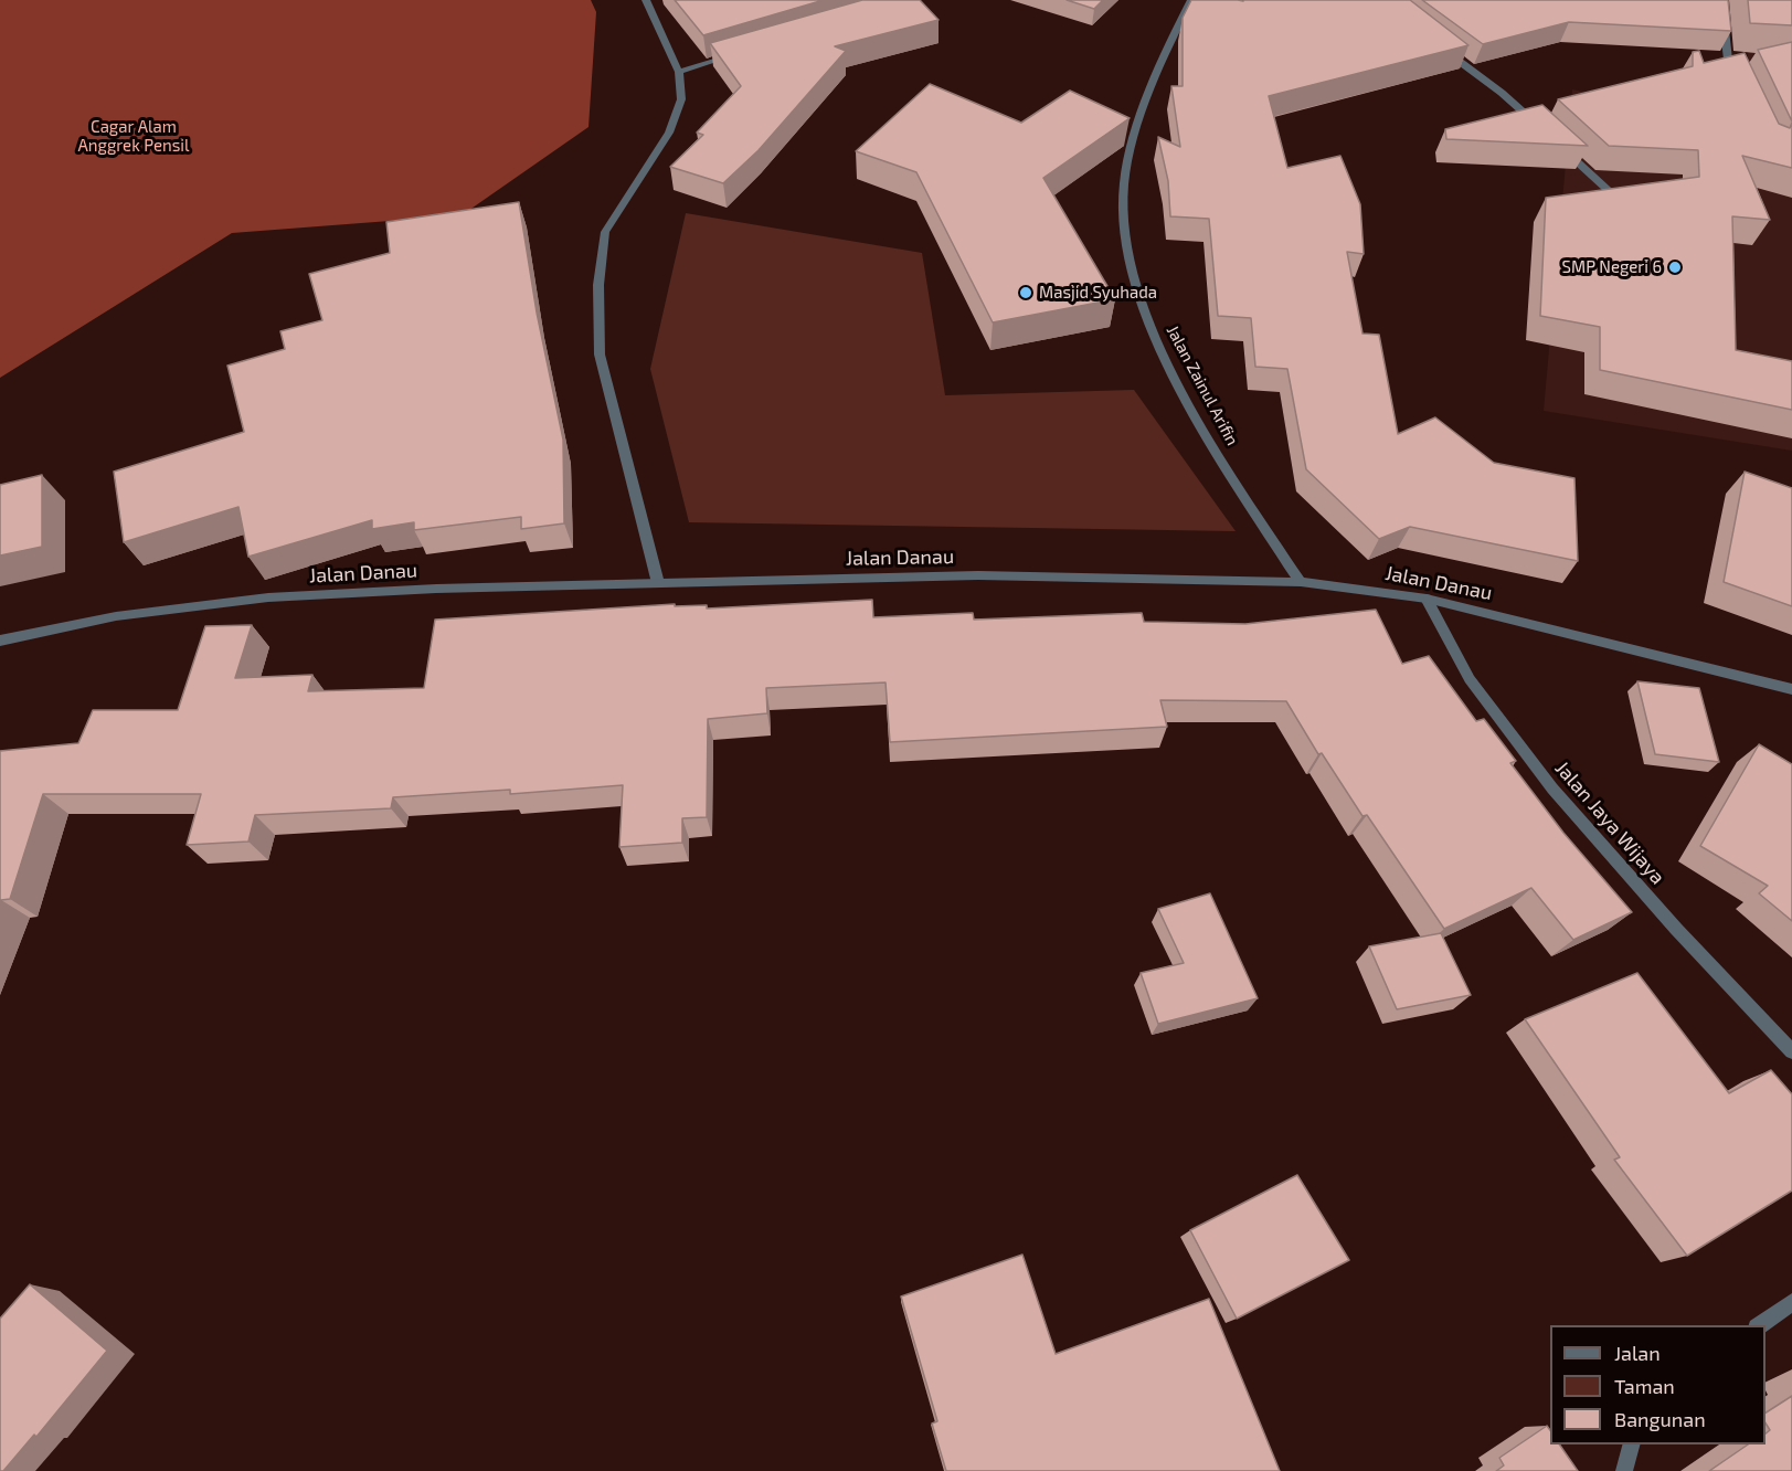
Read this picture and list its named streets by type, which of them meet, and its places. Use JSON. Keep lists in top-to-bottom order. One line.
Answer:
{"streets":{"street":["Jalan Zainul Arifin","Jalan Danau","Jalan Jaya Wijaya"]},"crossings":[["Jalan Zainul Arifin","Jalan Danau"],["Jalan Danau","Jalan Jaya Wijaya"]],"parks":["Cagar Alam Anggrek Pensil"],"places":["SMP Negeri 6","Masjid Syuhada"],"legend":["Jalan","Taman","Bangunan"]}
